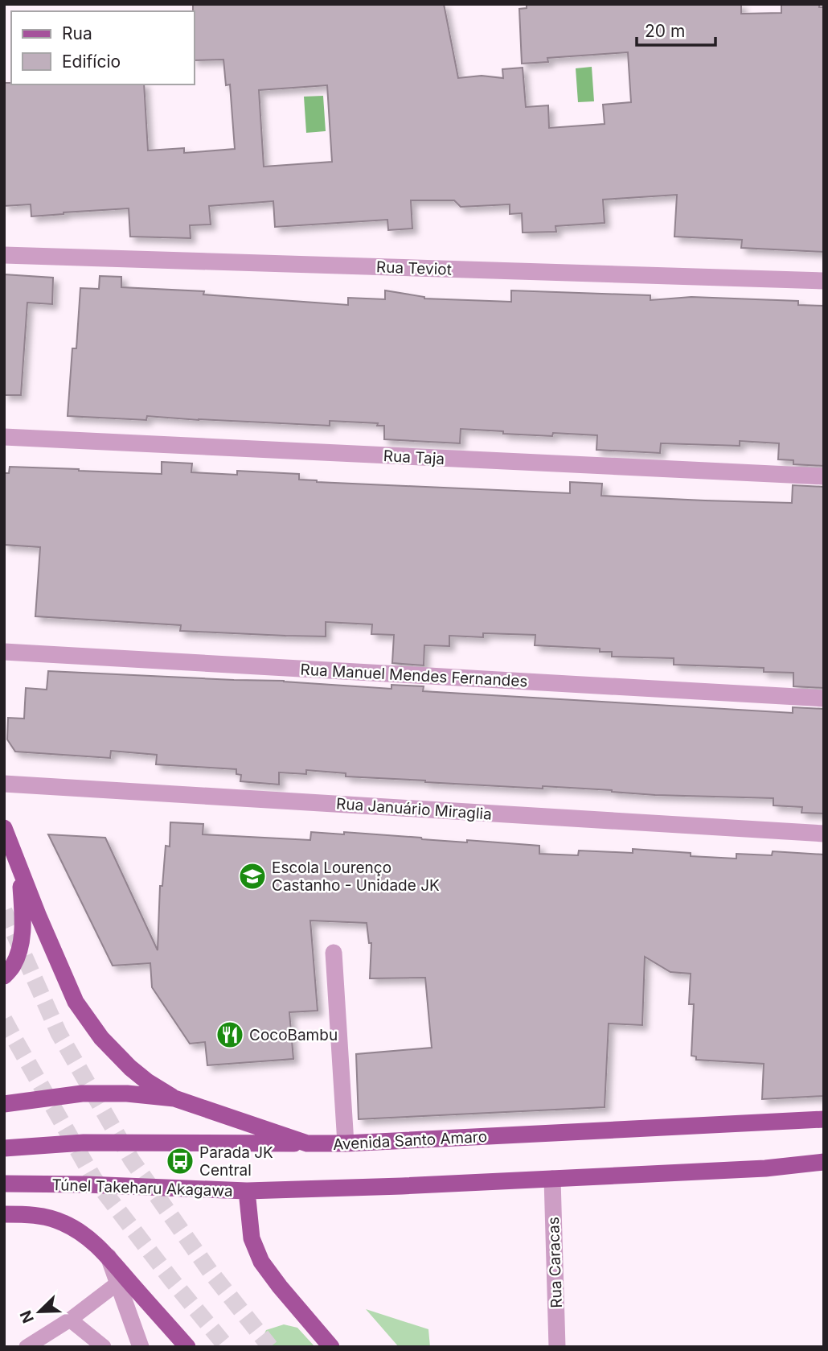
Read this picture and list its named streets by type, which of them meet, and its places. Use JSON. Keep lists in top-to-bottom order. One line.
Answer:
{"streets":{"main road":["Avenida Santo Amaro","Túnel Takeharu Akagawa"],"street":["Rua Teviot","Rua Taja","Rua Manuel Mendes Fernandes","Rua Januário Miraglia","Rua Caracas"]},"places":{"school or university":["Escola Lourenço Castanho - Unidade JK"],"restaurant":["CocoBambu"],"bus stop":["Parada JK Central"]},"legend":["Rua","Edifício"],"scale_bar":"20 m","north":"bottom left"}
